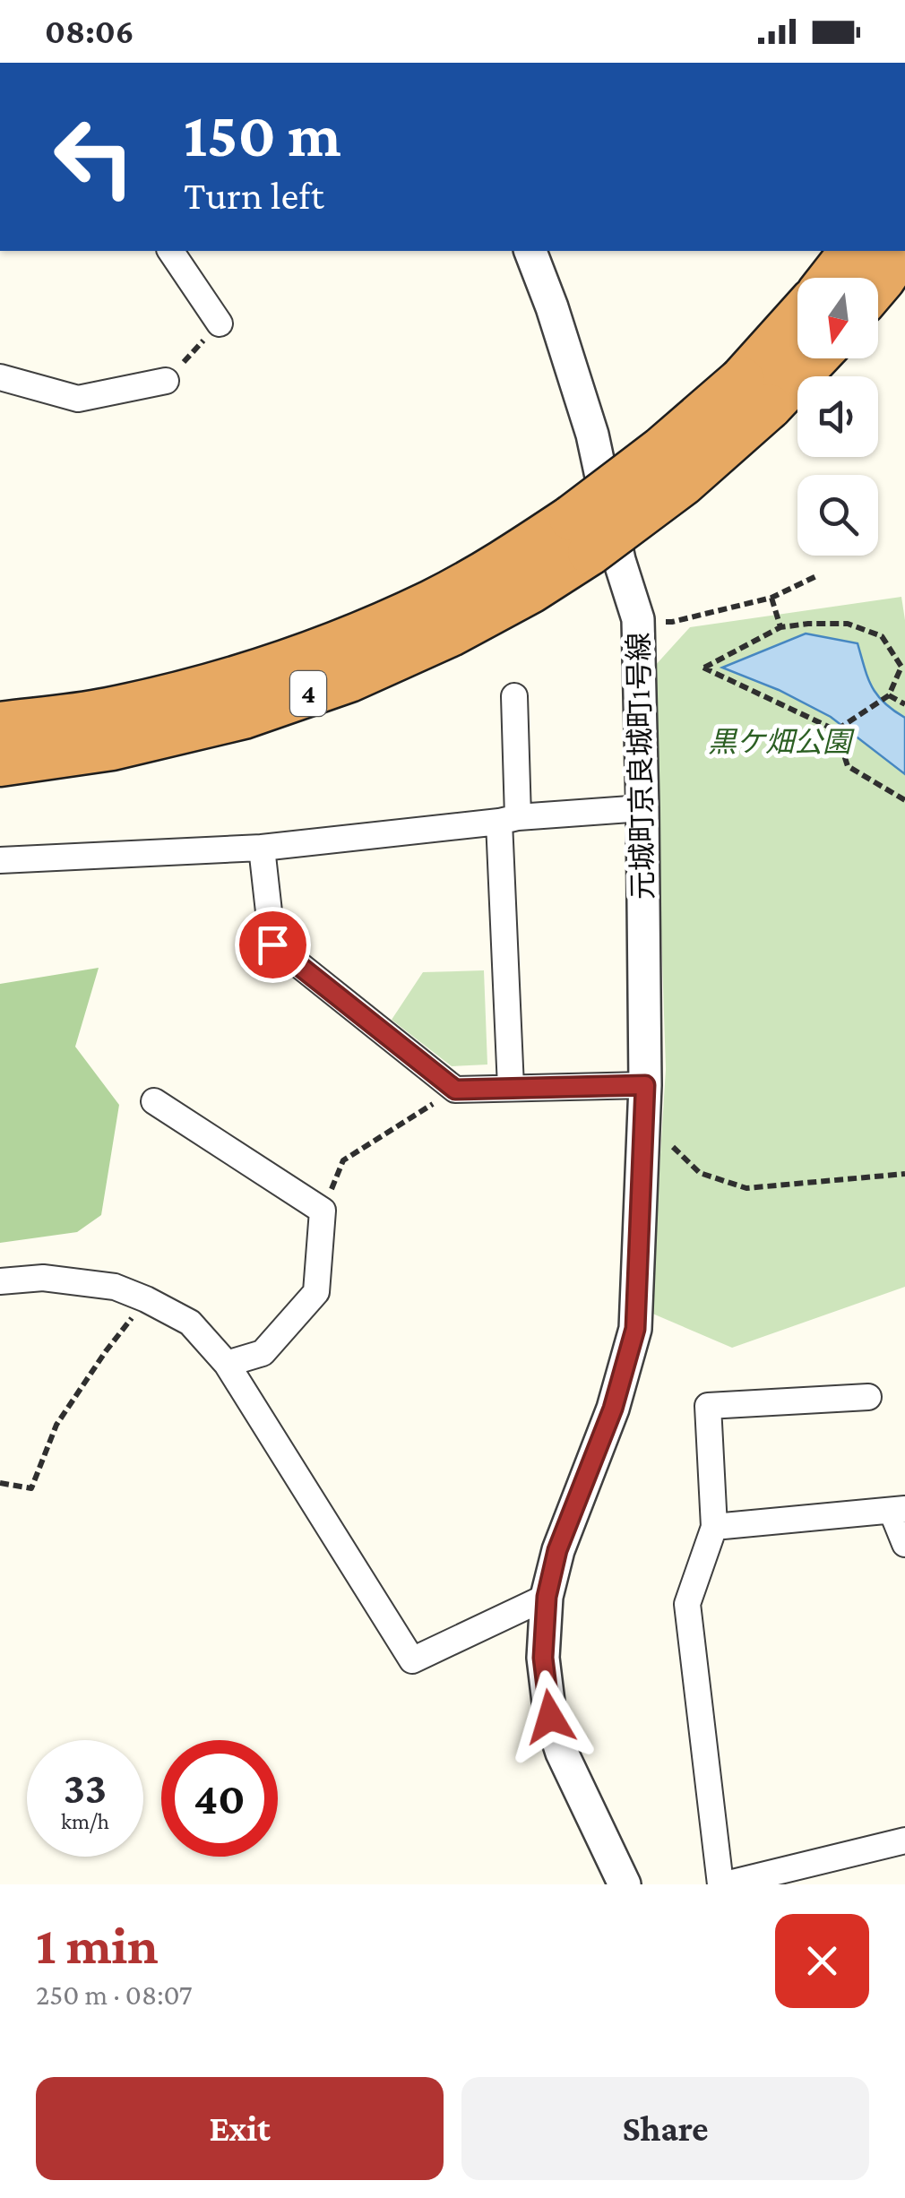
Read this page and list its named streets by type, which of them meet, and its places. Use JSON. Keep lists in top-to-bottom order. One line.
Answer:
{"streets":{"highway":["4"],"street":["元城町京良城町1号線"]},"parks":["黒ケ畑公園"],"north":"bottom","page":{"status":"08:06","turn":["150 m","Turn left"],"speed":"33 km/h","limit":"40","heading":["1 min","250 m · 08:07"],"buttons":["Exit","Share"]}}
